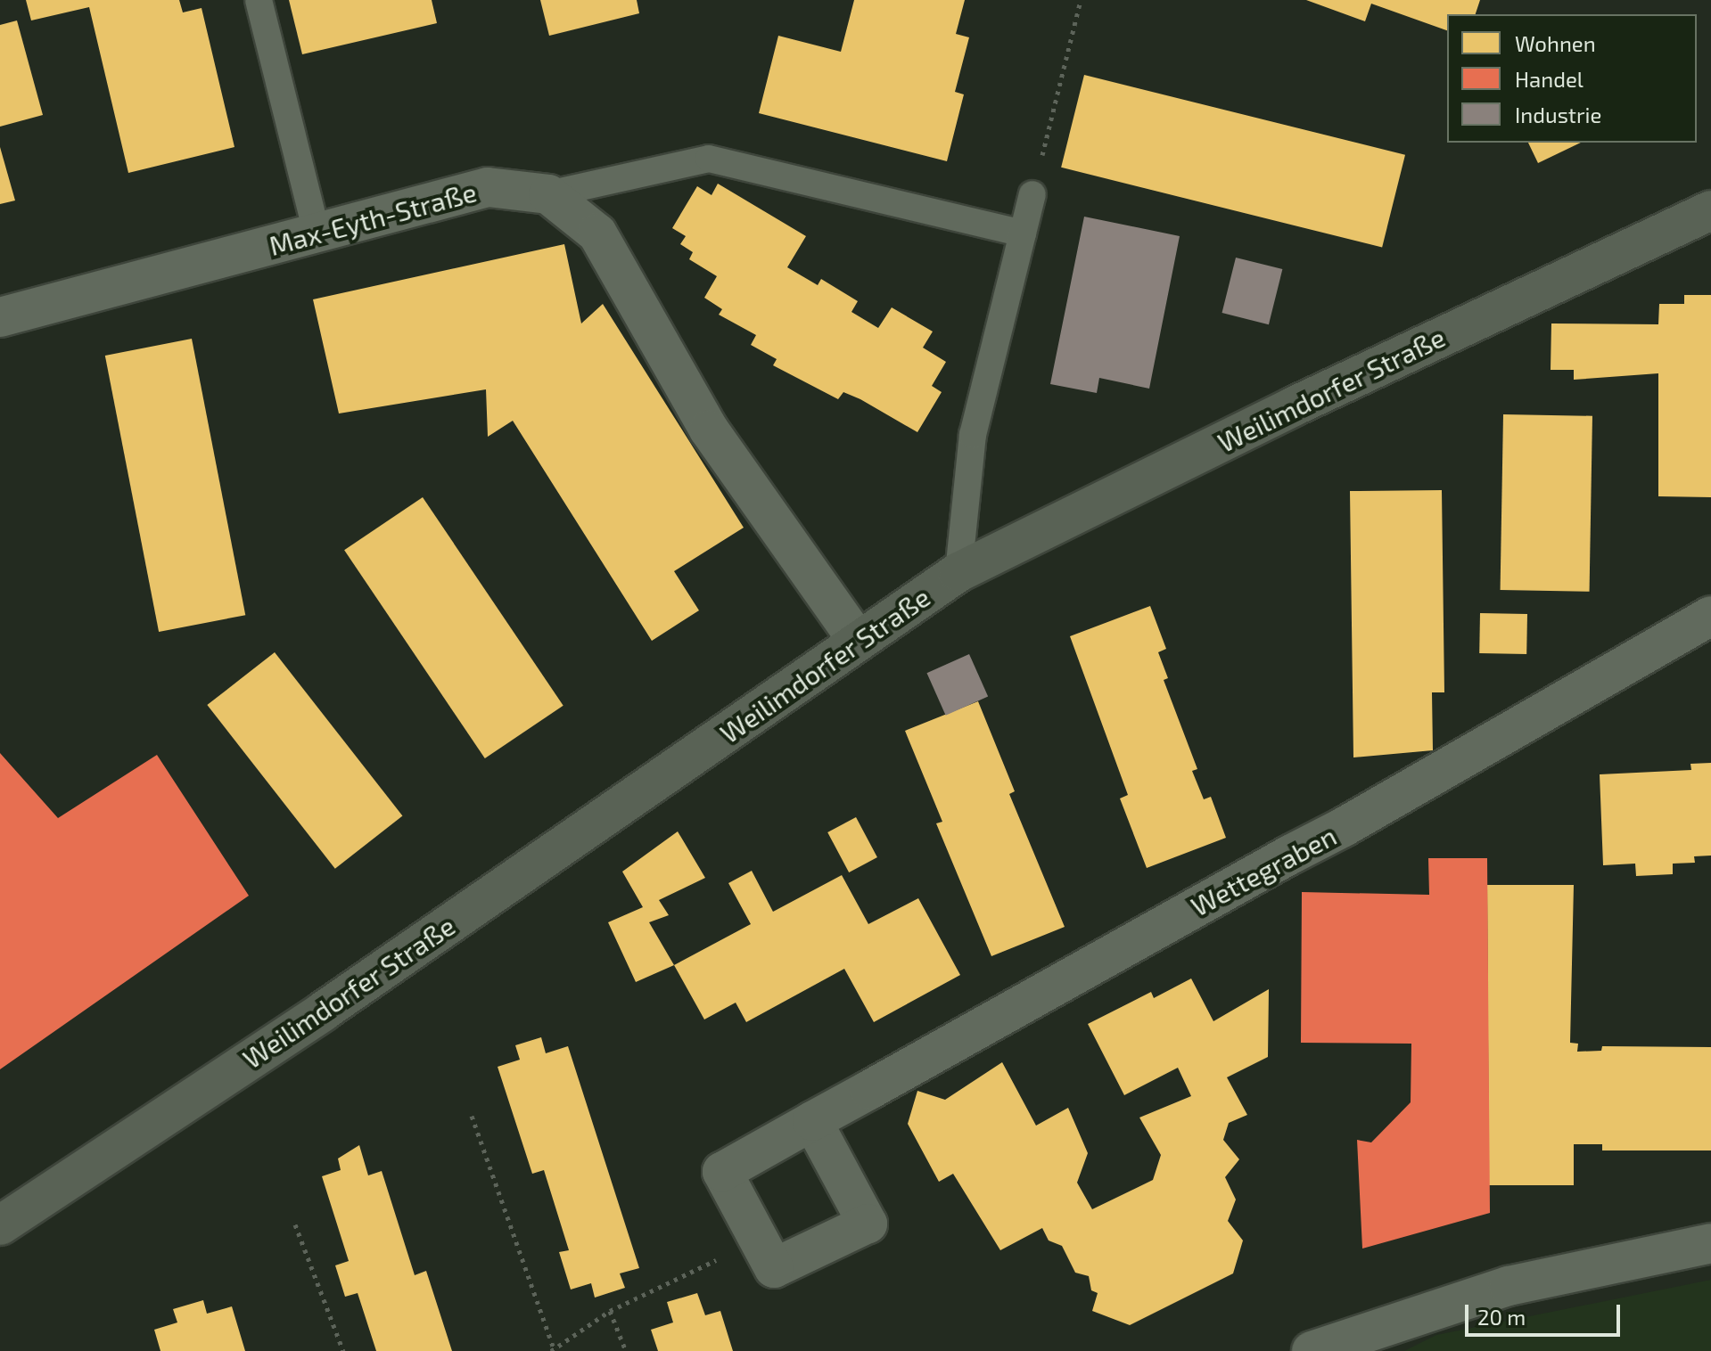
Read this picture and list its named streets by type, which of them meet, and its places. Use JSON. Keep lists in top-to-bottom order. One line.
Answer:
{"streets":{"main road":["Weilimdorfer Straße"],"street":["Max-Eyth-Straße","Wettegraben"]},"legend":["Wohnen","Handel","Industrie"],"scale_bar":"20 m"}
